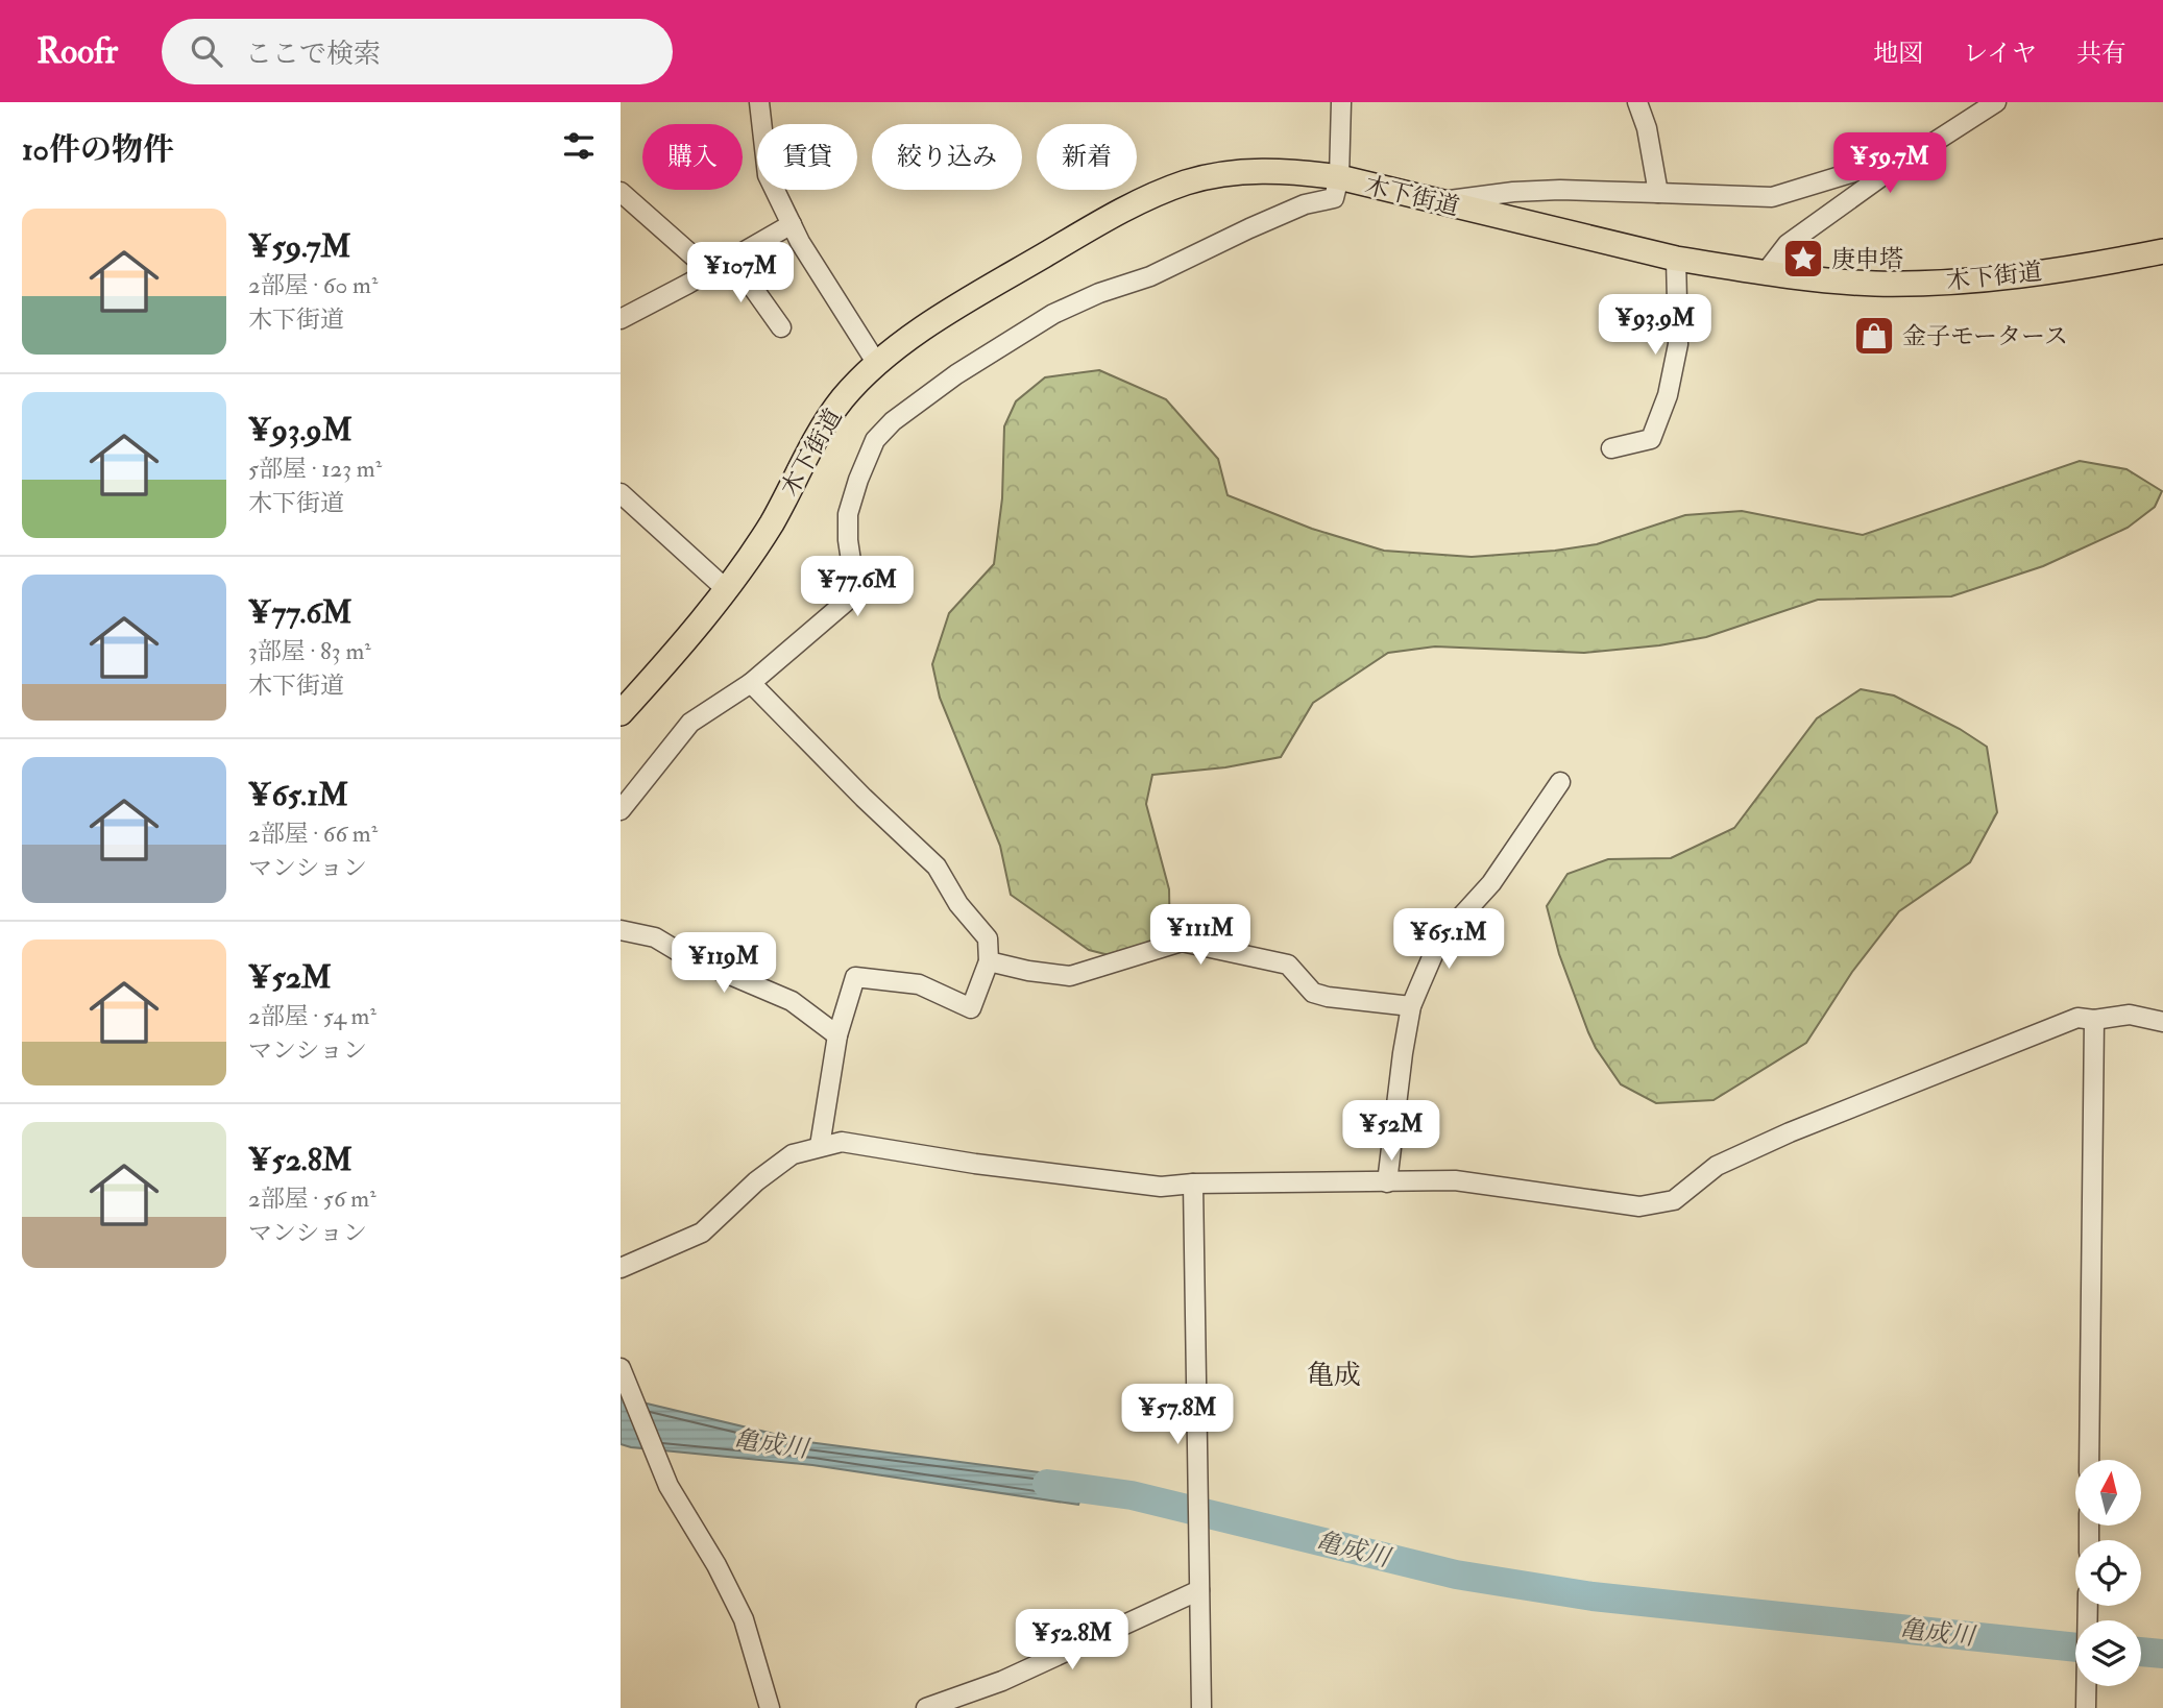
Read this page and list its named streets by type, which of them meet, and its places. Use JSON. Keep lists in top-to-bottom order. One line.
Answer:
{"streets":{"main road":["木下街道"]},"districts":["亀成"],"water":["亀成川"],"places":{"place":["庚申塔"],"shop":["金子モータース"]},"north":"top","page":{"header":"Roofr","search":"ここで検索","nav":["地図","レイヤ","共有"],"heading":"10件の物件","chip":["購入","賃貸","絞り込み","新着"],"price":["¥59.7M","¥107M","¥93.9M","¥77.6M","¥111M","¥65.1M","¥119M","¥52M","¥57.8M","¥52.8M"],"list":[{"name":"¥59.7M","note":"2部屋 · 60 m² · 木下街道"},{"name":"¥93.9M","note":"5部屋 · 123 m² · 木下街道"},{"name":"¥77.6M","note":"3部屋 · 83 m² · 木下街道"},{"name":"¥65.1M","note":"2部屋 · 66 m² · マンション"},{"name":"¥52M","note":"2部屋 · 54 m² · マンション"},{"name":"¥52.8M","note":"2部屋 · 56 m² · マンション"}]}}
